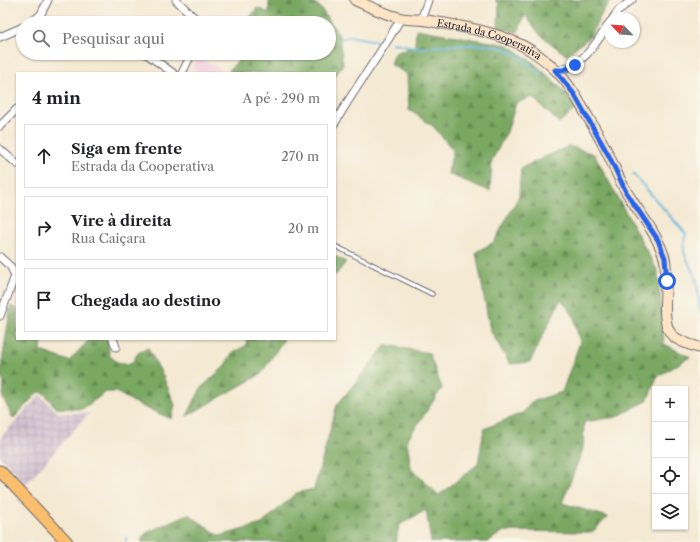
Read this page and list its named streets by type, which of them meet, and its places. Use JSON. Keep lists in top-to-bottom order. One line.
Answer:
{"streets":{"main road":["Estrada da Cooperativa"]},"north":"top left","page":{"search":"Pesquisar aqui","heading":["4 min","A pé · 290 m"],"list":[["Siga em frente","Estrada da Cooperativa","270 m"],["Vire à direita","Rua Caiçara","20 m"],"Chegada ao destino"],"map_buttons":["+","−"]}}
